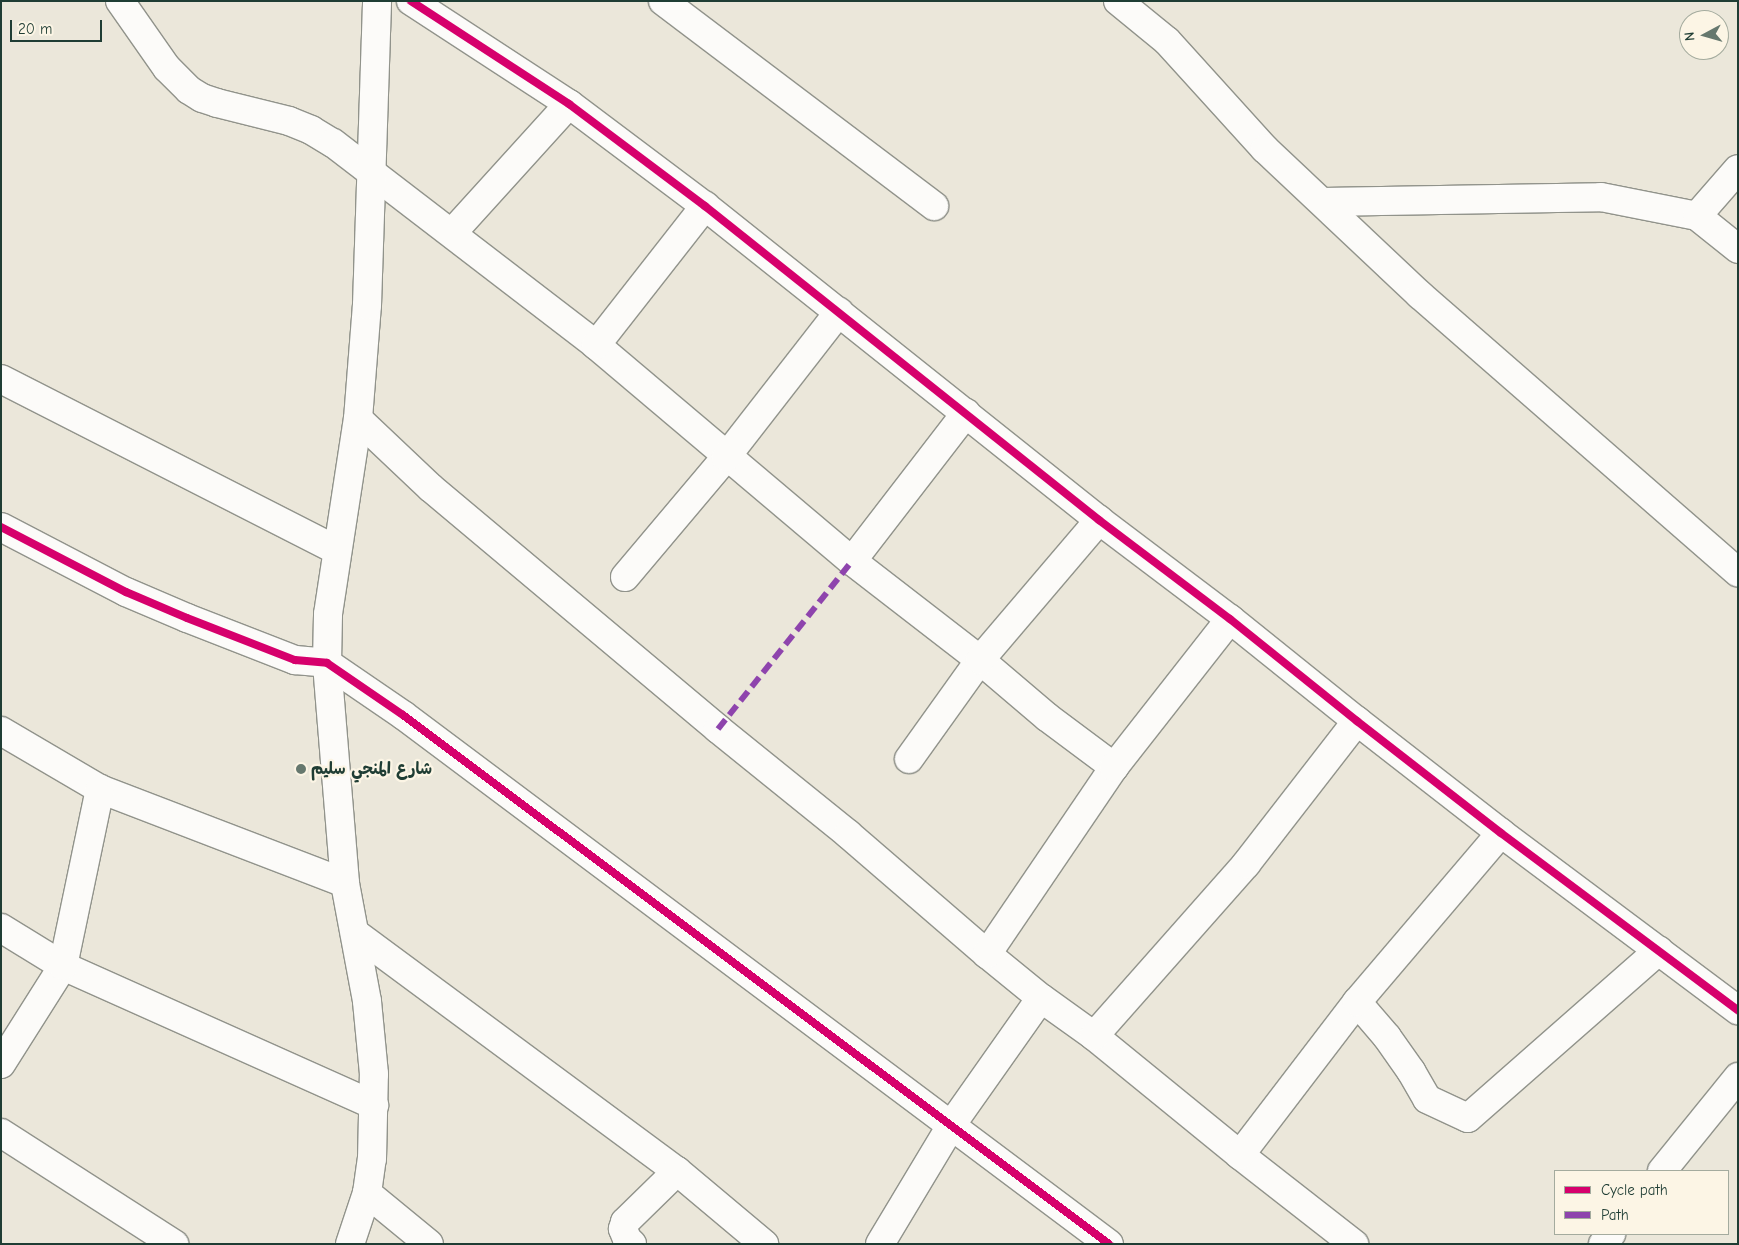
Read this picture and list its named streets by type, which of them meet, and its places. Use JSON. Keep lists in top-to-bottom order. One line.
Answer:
{"places":["شارع المنجي سليم"],"legend":["Cycle path","Path"],"scale_bar":"20 m","north":"left"}
